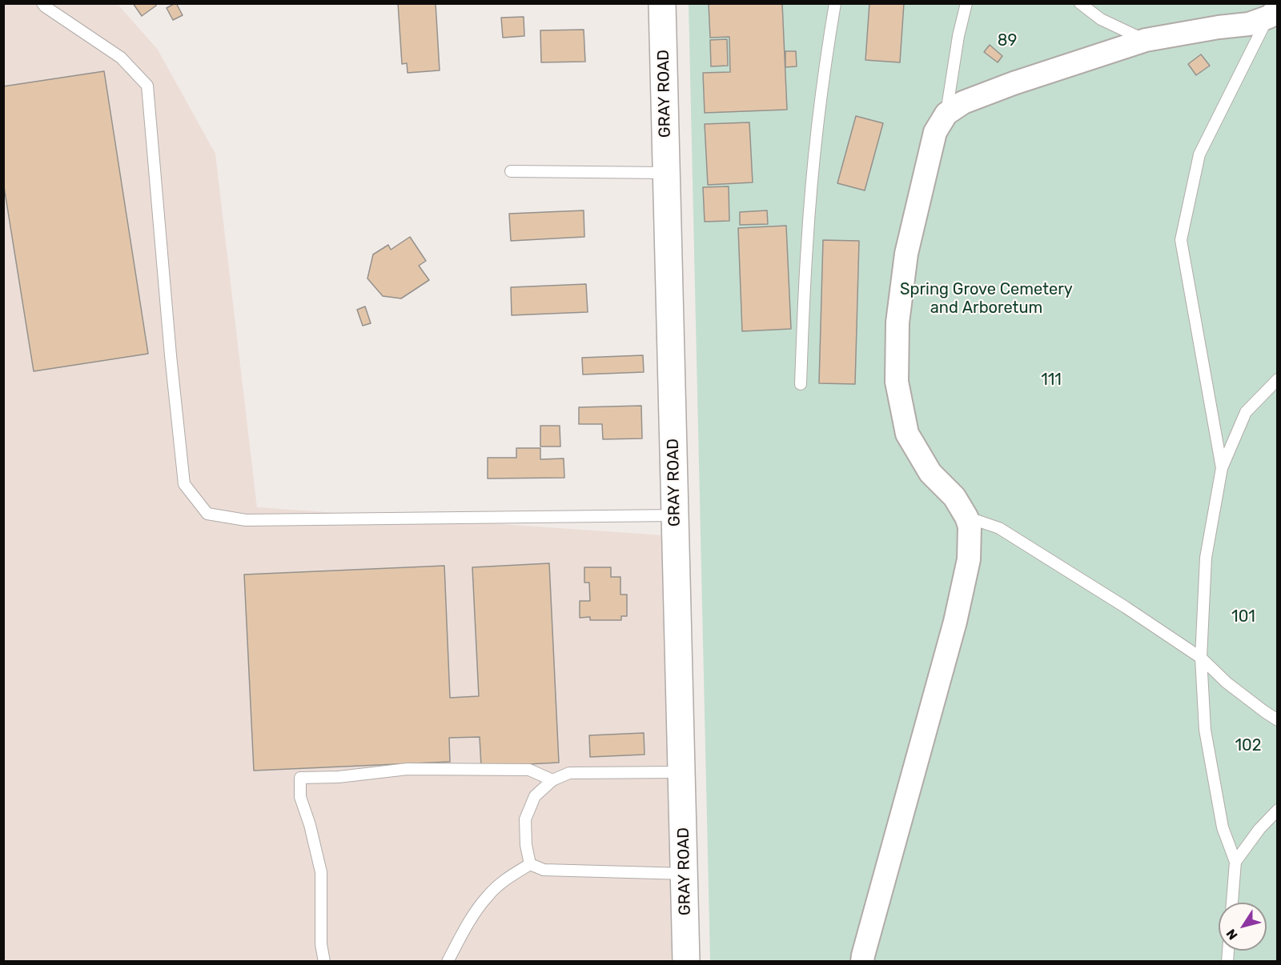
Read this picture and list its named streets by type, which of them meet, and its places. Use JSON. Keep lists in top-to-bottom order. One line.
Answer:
{"streets":{"street":["GRAY ROAD"]},"parks":["89","Spring Grove Cemetery and Arboretum","111","101","102"],"north":"bottom left"}
